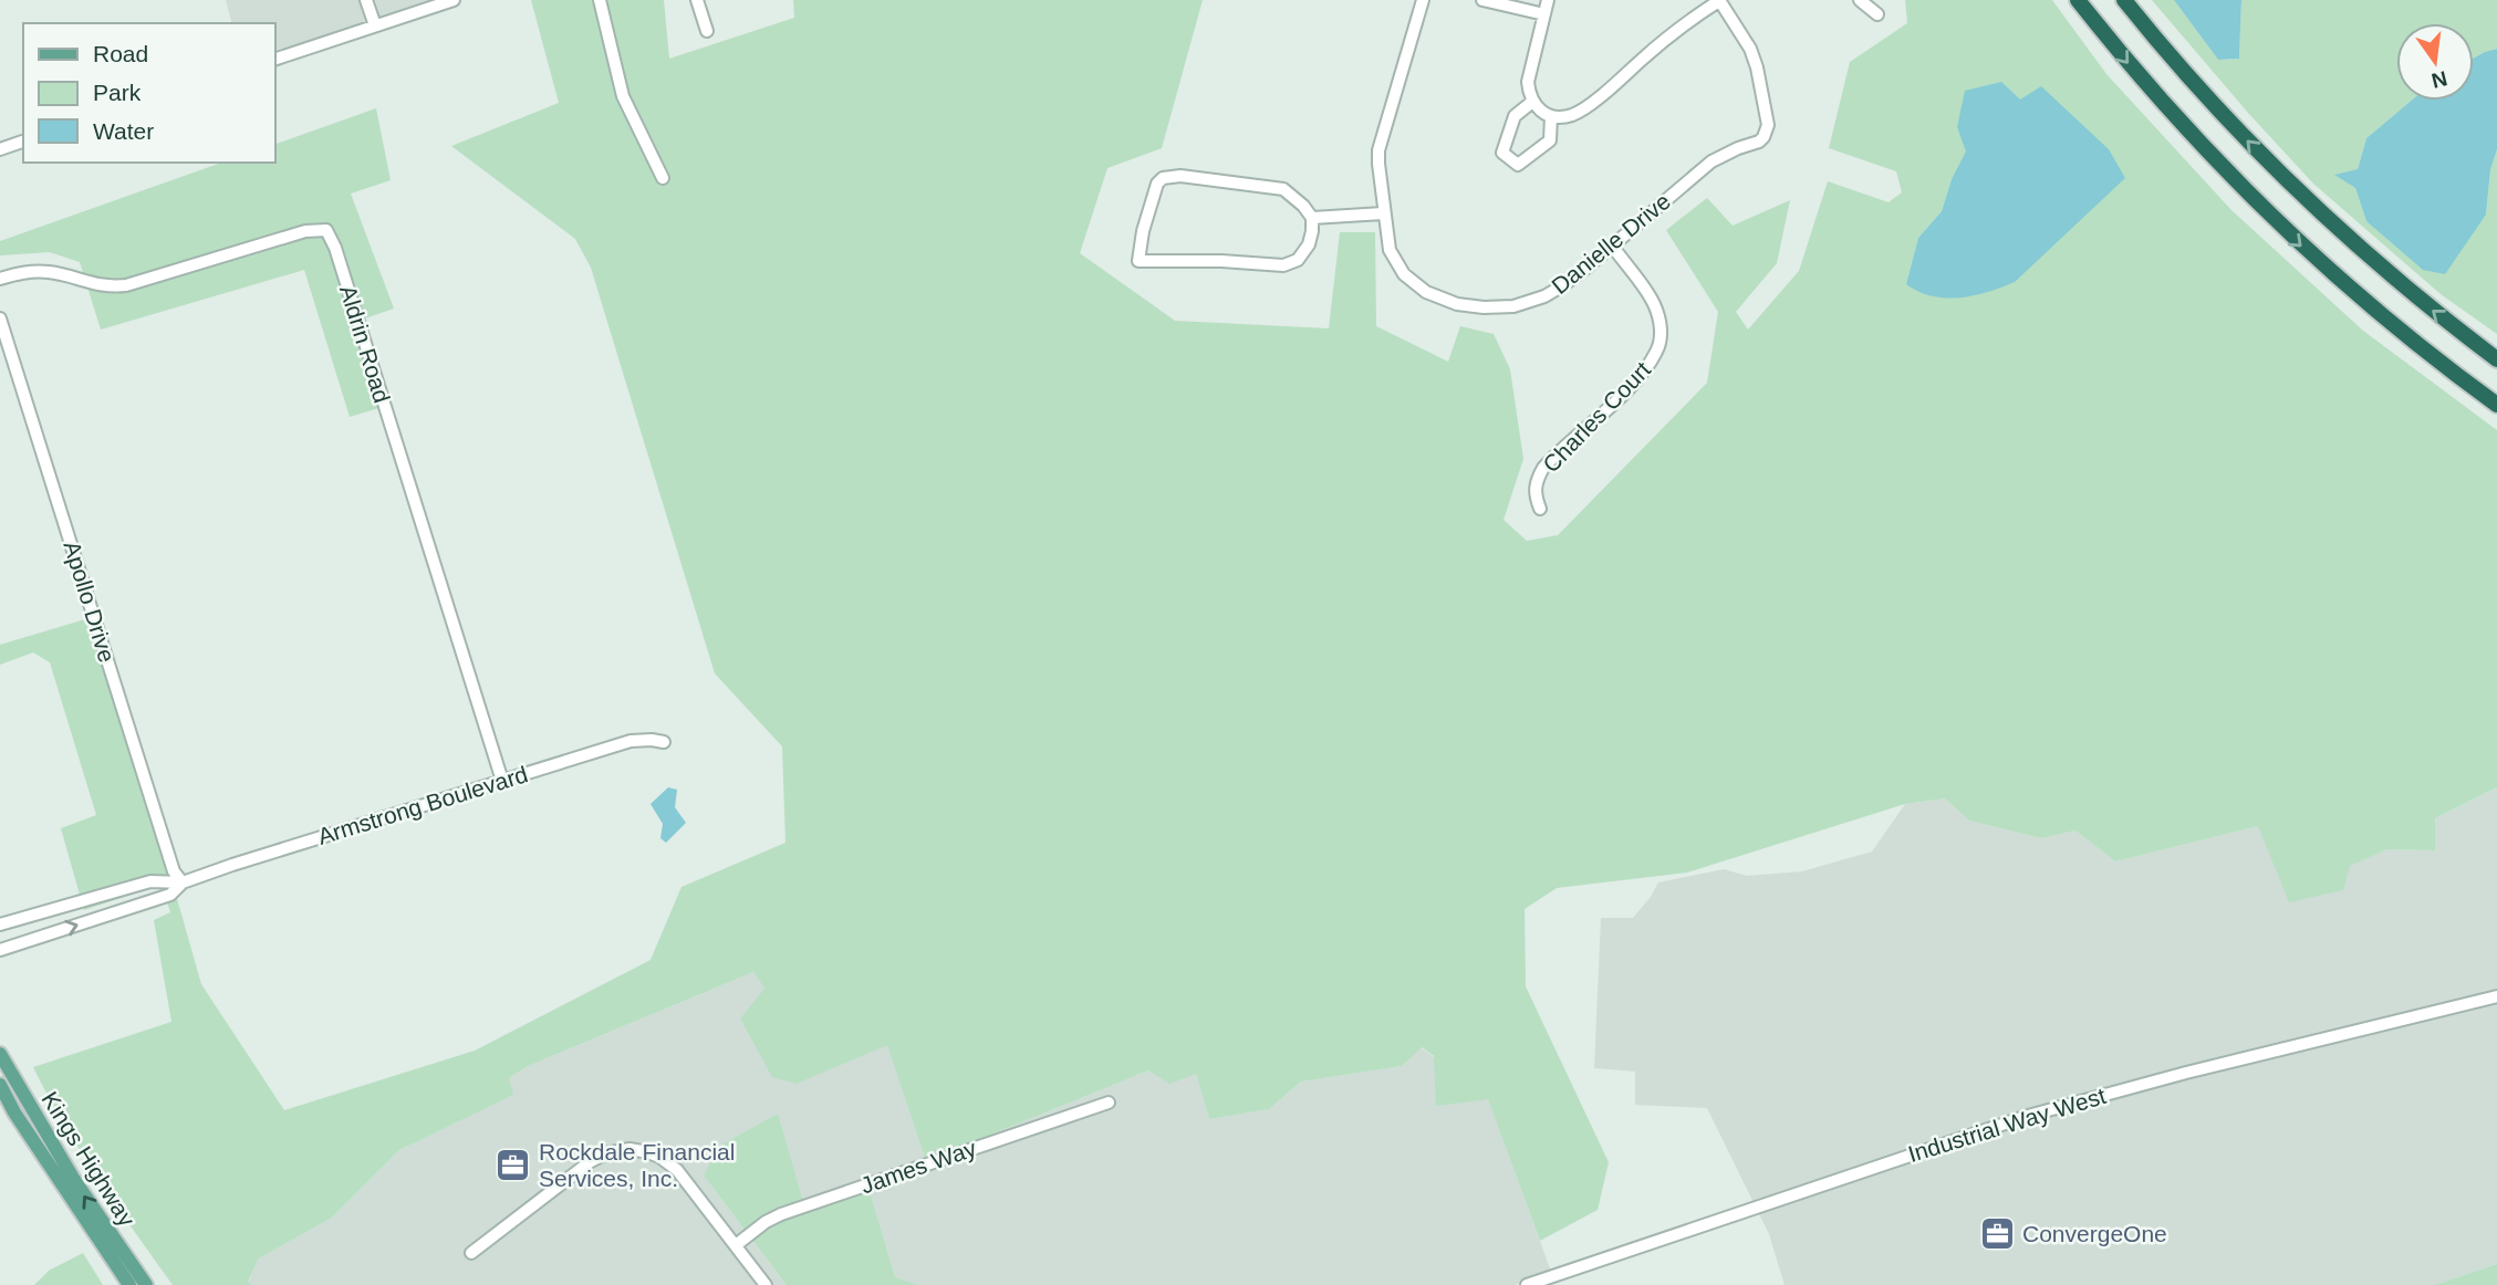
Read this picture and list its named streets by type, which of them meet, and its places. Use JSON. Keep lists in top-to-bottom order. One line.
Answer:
{"streets":{"main road":["Kings Highway"],"street":["Danielle Drive","Aldrin Road","Charles Court","Apollo Drive","Armstrong Boulevard","Industrial Way West","James Way"]},"crossings":[["Danielle Drive","Charles Court"],["Aldrin Road","Armstrong Boulevard"],["Apollo Drive","Armstrong Boulevard"]],"places":{"office":["Rockdale Financial Services, Inc.","ConvergeOne"]},"legend":["Road","Park","Water"],"north":"bottom"}
